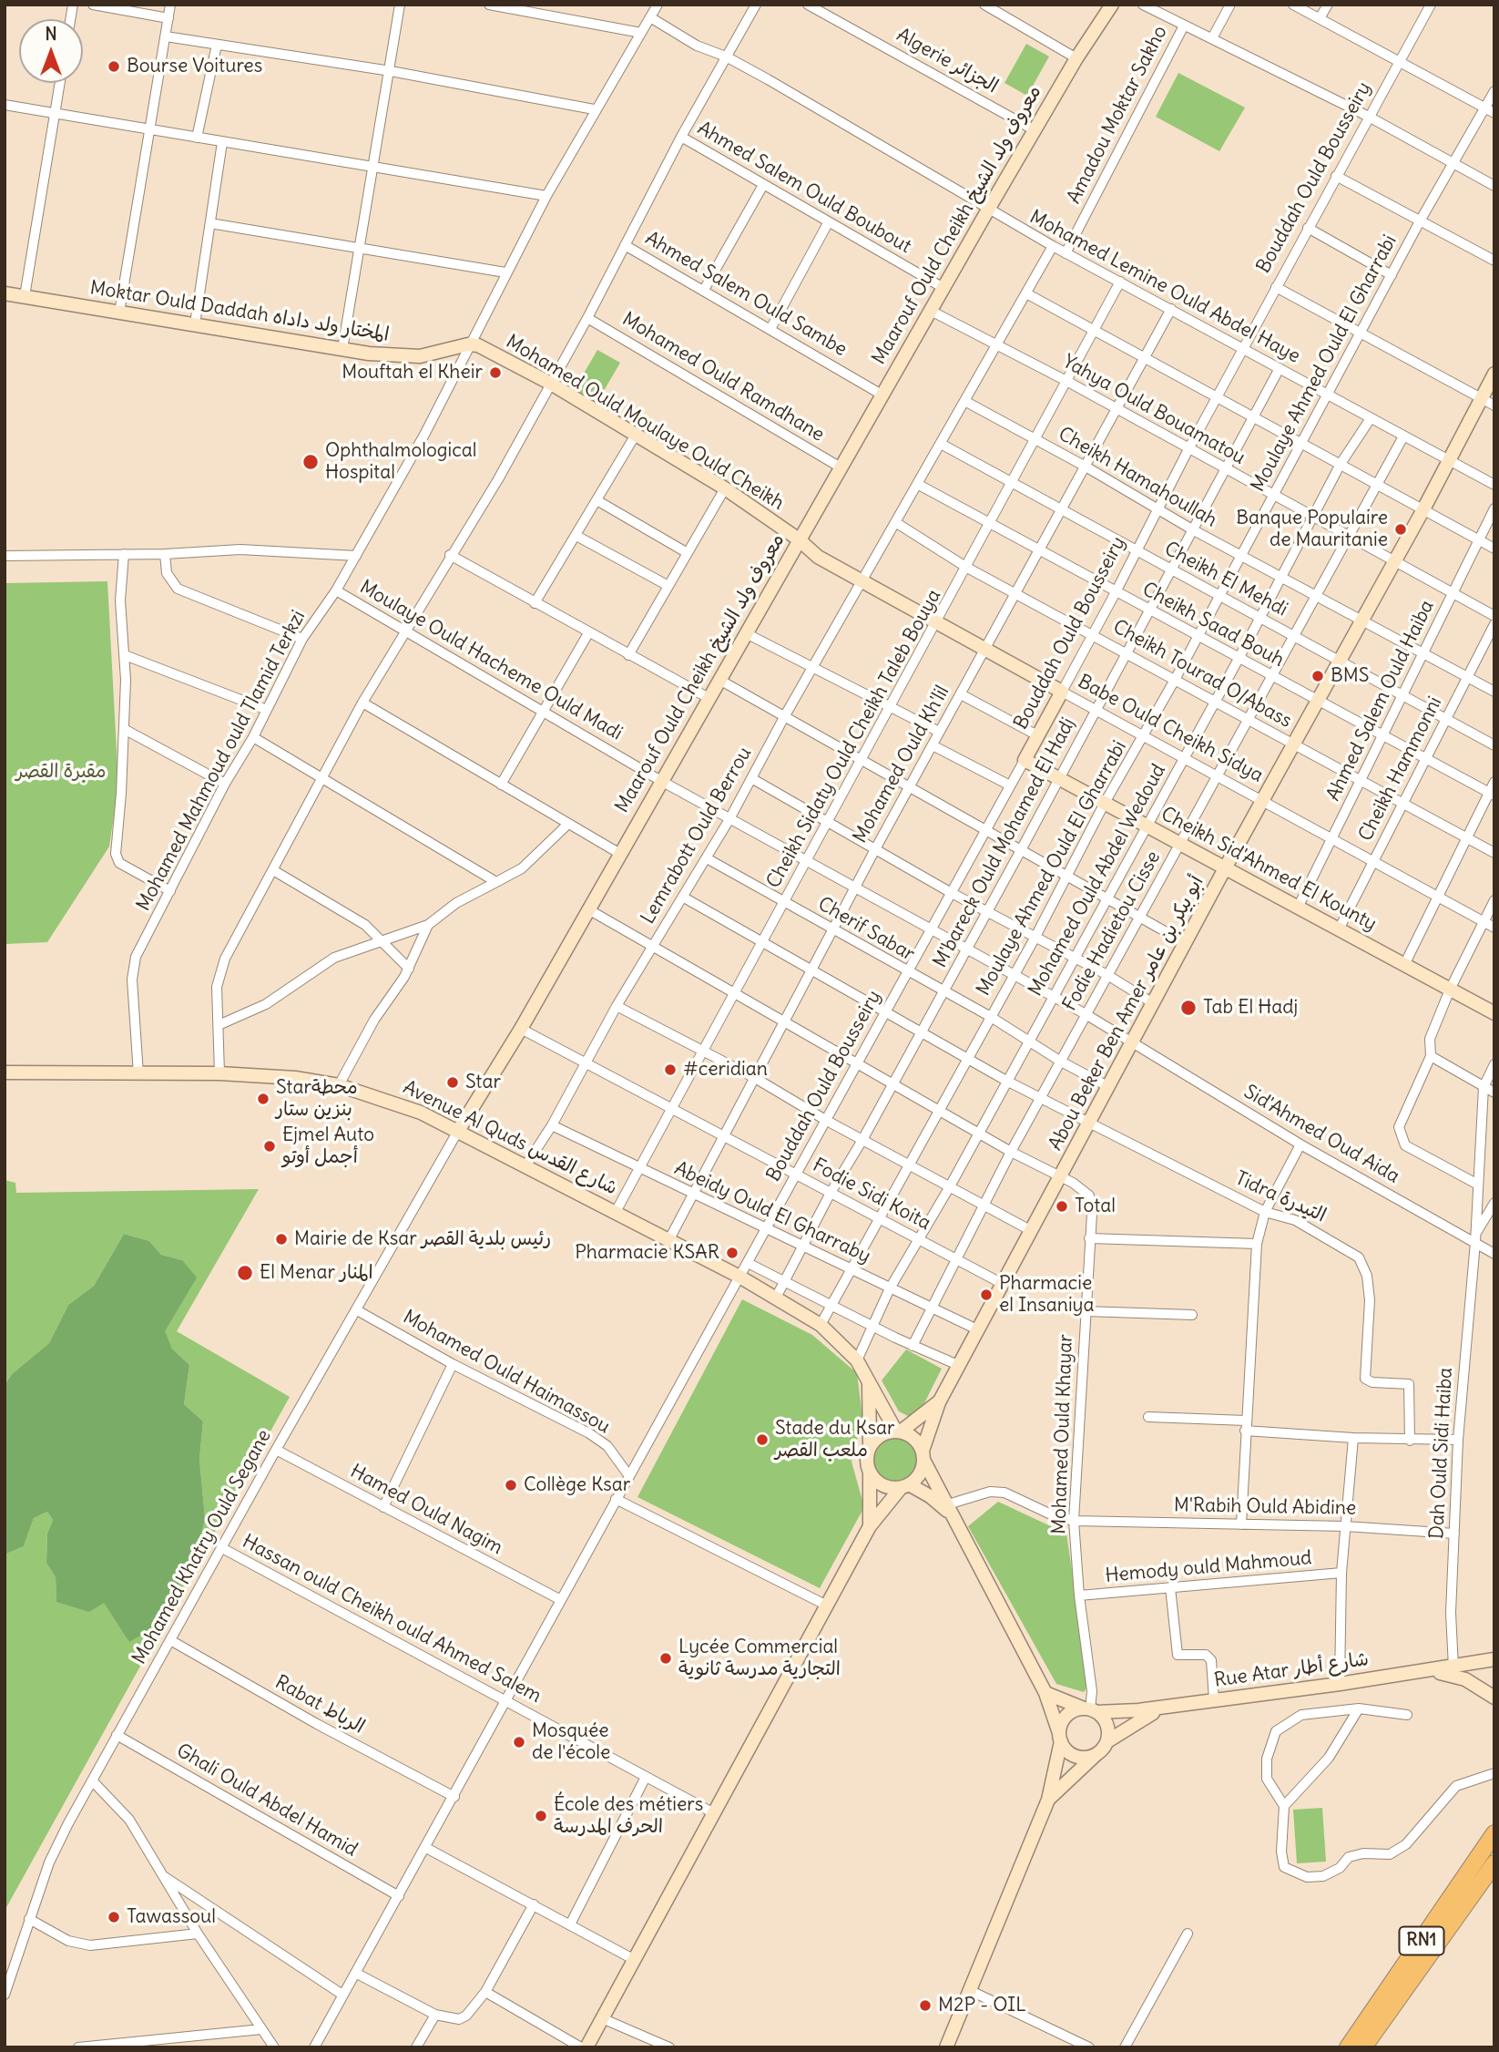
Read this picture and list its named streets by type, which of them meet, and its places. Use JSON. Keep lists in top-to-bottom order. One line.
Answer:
{"streets":{"highway":["RN1"],"street":["Algerie الجزائر","Amadou Moktar Sakho","Bouddah Ould Bousseiry","Ahmed Salem Ould Boubout","Maarouf Ould Cheikh معروف ولد الشيخ","Mohamed Lemine Ould Abdel Haye","Ahmed Salem Ould Sambe","Moktar Ould Daddah المختار ولد داداه","Moulaye Ahmed Ould El Gharrabi","Mohamed Ould Ramdhane","Yahya Ould Bouamatou","Mohamed Ould Moulaye Ould Cheikh","Cheikh Hamahoullah","Cheikh El Mehdi","Cheikh Saad Bouh","Moulaye Ould Hacheme Ould Madi","Cheikh Tourad O/Abass","Ahmed Salem Ould Haiba","Babe Ould Cheikh Sidya","Cheikh Sidaty Ould Cheikh Taleb Bouya","Mohamed Mahmoud ould Tlamid Terkzi","Mohamed Ould Kh'lil","Cheikh Hammonni","Lemrabott Ould Berrou","M'bareck Ould Mohamed El Hadj","Cheikh Sid'Ahmed El Kounty","Mohamed Ould Abdel Wedoud","Cherif Sabar","Fodie Hadietou Cisse","Abou Beker Ben Amer أبو بيكر بن عامر","Sid'Ahmed Oud Aida","Avenue Al Quds شارع القدس","Fodie Sidi Koita","Tidra التيدرة","Abeidy Ould El Gharraby","Mohamed Ould Haimassou","Mohamed Ould Khayar","Dah Ould Sidi Haiba","M'Rabih Ould Abidine","Hamed Ould Nagim","Mohamed Khatry Ould Segane","Hemody ould Mahmoud","Hassan ould Cheikh ould Ahmed Salem","Rue Atar شارع أطار","Rabat الرباط","Ghali Ould Abdel Hamid"]},"crossings":[["Algerie الجزائر","Maarouf Ould Cheikh معروف ولد الشيخ"],["Amadou Moktar Sakho","Mohamed Lemine Ould Abdel Haye"],["Bouddah Ould Bousseiry","Mohamed Lemine Ould Abdel Haye"],["Bouddah Ould Bousseiry","Yahya Ould Bouamatou"],["Bouddah Ould Bousseiry","Cheikh Hamahoullah"],["Bouddah Ould Bousseiry","Cheikh El Mehdi"],["Bouddah Ould Bousseiry","Cheikh Saad Bouh"],["Bouddah Ould Bousseiry","Moulaye Ould Hacheme Ould Madi"],["Bouddah Ould Bousseiry","Cheikh Tourad O/Abass"],["Bouddah Ould Bousseiry","Babe Ould Cheikh Sidya"],["Bouddah Ould Bousseiry","Cheikh Sid'Ahmed El Kounty"],["Bouddah Ould Bousseiry","Cherif Sabar"],["Bouddah Ould Bousseiry","Sid'Ahmed Oud Aida"],["Bouddah Ould Bousseiry","Avenue Al Quds شارع القدس"],["Bouddah Ould Bousseiry","Fodie Sidi Koita"],["Bouddah Ould Bousseiry","Tidra التيدرة"],["Bouddah Ould Bousseiry","Abeidy Ould El Gharraby"],["Bouddah Ould Bousseiry","Mohamed Ould Haimassou"],["Bouddah Ould Bousseiry","Hamed Ould Nagim"],["Bouddah Ould Bousseiry","Hassan ould Cheikh ould Ahmed Salem"],["Bouddah Ould Bousseiry","Rabat الرباط"],["Bouddah Ould Bousseiry","Ghali Ould Abdel Hamid"],["Ahmed Salem Ould Boubout","Maarouf Ould Cheikh معروف ولد الشيخ"],["Maarouf Ould Cheikh معروف ولد الشيخ","Mohamed Lemine Ould Abdel Haye"],["Maarouf Ould Cheikh معروف ولد الشيخ","Ahmed Salem Ould Sambe"],["Maarouf Ould Cheikh معروف ولد الشيخ","Mohamed Ould Ramdhane"],["Maarouf Ould Cheikh معروف ولد الشيخ","Yahya Ould Bouamatou"],["Maarouf Ould Cheikh معروف ولد الشيخ","Mohamed Ould Moulaye Ould Cheikh"],["Maarouf Ould Cheikh معروف ولد الشيخ","Moulaye Ould Hacheme Ould Madi"],["Maarouf Ould Cheikh معروف ولد الشيخ","Babe Ould Cheikh Sidya"],["Maarouf Ould Cheikh معروف ولد الشيخ","Avenue Al Quds شارع القدس"],["Maarouf Ould Cheikh معروف ولد الشيخ","Fodie Sidi Koita"],["Maarouf Ould Cheikh معروف ولد الشيخ","Mohamed Khatry Ould Segane"],["Mohamed Lemine Ould Abdel Haye","Moulaye Ahmed Ould El Gharrabi"],["Mohamed Lemine Ould Abdel Haye","Cheikh Sidaty Ould Cheikh Taleb Bouya"],["Mohamed Lemine Ould Abdel Haye","Mohamed Ould Kh'lil"],["Mohamed Lemine Ould Abdel Haye","Lemrabott Ould Berrou"],["Mohamed Lemine Ould Abdel Haye","M'bareck Ould Mohamed El Hadj"],["Mohamed Lemine Ould Abdel Haye","Mohamed Ould Abdel Wedoud"],["Mohamed Lemine Ould Abdel Haye","Fodie Hadietou Cisse"],["Mohamed Lemine Ould Abdel Haye","Abou Beker Ben Amer أبو بيكر بن عامر"],["Moktar Ould Daddah المختار ولد داداه","Mohamed Ould Moulaye Ould Cheikh"],["Moktar Ould Daddah المختار ولد داداه","Mohamed Mahmoud ould Tlamid Terkzi"],["Moulaye Ahmed Ould El Gharrabi","Yahya Ould Bouamatou"],["Moulaye Ahmed Ould El Gharrabi","Cheikh Hamahoullah"],["Moulaye Ahmed Ould El Gharrabi","Cheikh El Mehdi"],["Moulaye Ahmed Ould El Gharrabi","Cheikh Saad Bouh"],["Moulaye Ahmed Ould El Gharrabi","Cheikh Tourad O/Abass"],["Moulaye Ahmed Ould El Gharrabi","Babe Ould Cheikh Sidya"],["Moulaye Ahmed Ould El Gharrabi","Cheikh Sid'Ahmed El Kounty"],["Moulaye Ahmed Ould El Gharrabi","Cherif Sabar"],["Moulaye Ahmed Ould El Gharrabi","Sid'Ahmed Oud Aida"],["Moulaye Ahmed Ould El Gharrabi","Avenue Al Quds شارع القدس"],["Moulaye Ahmed Ould El Gharrabi","Fodie Sidi Koita"],["Moulaye Ahmed Ould El Gharrabi","Tidra التيدرة"],["Moulaye Ahmed Ould El Gharrabi","Abeidy Ould El Gharraby"],["Yahya Ould Bouamatou","Ahmed Salem Ould Haiba"],["Yahya Ould Bouamatou","Cheikh Sidaty Ould Cheikh Taleb Bouya"],["Yahya Ould Bouamatou","Mohamed Ould Kh'lil"],["Yahya Ould Bouamatou","Lemrabott Ould Berrou"],["Yahya Ould Bouamatou","M'bareck Ould Mohamed El Hadj"],["Yahya Ould Bouamatou","Mohamed Ould Abdel Wedoud"],["Yahya Ould Bouamatou","Fodie Hadietou Cisse"],["Yahya Ould Bouamatou","Abou Beker Ben Amer أبو بيكر بن عامر"],["Mohamed Ould Moulaye Ould Cheikh","Babe Ould Cheikh Sidya"],["Mohamed Ould Moulaye Ould Cheikh","Mohamed Mahmoud ould Tlamid Terkzi"],["Cheikh Hamahoullah","Ahmed Salem Ould Haiba"],["Cheikh Hamahoullah","Cheikh Sidaty Ould Cheikh Taleb Bouya"],["Cheikh Hamahoullah","Mohamed Ould Kh'lil"],["Cheikh Hamahoullah","Cheikh Hammonni"],["Cheikh Hamahoullah","Lemrabott Ould Berrou"],["Cheikh Hamahoullah","M'bareck Ould Mohamed El Hadj"],["Cheikh Hamahoullah","Mohamed Ould Abdel Wedoud"],["Cheikh Hamahoullah","Fodie Hadietou Cisse"],["Cheikh Hamahoullah","Abou Beker Ben Amer أبو بيكر بن عامر"],["Cheikh El Mehdi","Ahmed Salem Ould Haiba"],["Cheikh El Mehdi","Cheikh Sidaty Ould Cheikh Taleb Bouya"],["Cheikh El Mehdi","Mohamed Ould Kh'lil"],["Cheikh El Mehdi","Cheikh Hammonni"],["Cheikh El Mehdi","Lemrabott Ould Berrou"],["Cheikh El Mehdi","M'bareck Ould Mohamed El Hadj"],["Cheikh El Mehdi","Mohamed Ould Abdel Wedoud"],["Cheikh El Mehdi","Fodie Hadietou Cisse"],["Cheikh El Mehdi","Abou Beker Ben Amer أبو بيكر بن عامر"],["Cheikh Saad Bouh","Ahmed Salem Ould Haiba"],["Cheikh Saad Bouh","Cheikh Sidaty Ould Cheikh Taleb Bouya"],["Cheikh Saad Bouh","Mohamed Ould Kh'lil"],["Cheikh Saad Bouh","Cheikh Hammonni"],["Cheikh Saad Bouh","Lemrabott Ould Berrou"],["Cheikh Saad Bouh","M'bareck Ould Mohamed El Hadj"],["Cheikh Saad Bouh","Mohamed Ould Abdel Wedoud"],["Cheikh Saad Bouh","Fodie Hadietou Cisse"],["Cheikh Saad Bouh","Abou Beker Ben Amer أبو بيكر بن عامر"],["Moulaye Ould Hacheme Ould Madi","Cheikh Sidaty Ould Cheikh Taleb Bouya"],["Moulaye Ould Hacheme Ould Madi","Mohamed Mahmoud ould Tlamid Terkzi"],["Moulaye Ould Hacheme Ould Madi","Mohamed Ould Kh'lil"],["Moulaye Ould Hacheme Ould Madi","Lemrabott Ould Berrou"],["Moulaye Ould Hacheme Ould Madi","Sid'Ahmed Oud Aida"],["Cheikh Tourad O/Abass","Ahmed Salem Ould Haiba"],["Cheikh Tourad O/Abass","Cheikh Sidaty Ould Cheikh Taleb Bouya"],["Cheikh Tourad O/Abass","Mohamed Ould Kh'lil"],["Cheikh Tourad O/Abass","Cheikh Hammonni"],["Cheikh Tourad O/Abass","Lemrabott Ould Berrou"],["Cheikh Tourad O/Abass","M'bareck Ould Mohamed El Hadj"],["Cheikh Tourad O/Abass","Mohamed Ould Abdel Wedoud"],["Cheikh Tourad O/Abass","Fodie Hadietou Cisse"],["Cheikh Tourad O/Abass","Abou Beker Ben Amer أبو بيكر بن عامر"],["Ahmed Salem Ould Haiba","Babe Ould Cheikh Sidya"],["Ahmed Salem Ould Haiba","Cheikh Sid'Ahmed El Kounty"],["Babe Ould Cheikh Sidya","Cheikh Sidaty Ould Cheikh Taleb Bouya"],["Babe Ould Cheikh Sidya","Mohamed Ould Kh'lil"],["Babe Ould Cheikh Sidya","Cheikh Hammonni"],["Babe Ould Cheikh Sidya","Lemrabott Ould Berrou"],["Babe Ould Cheikh Sidya","M'bareck Ould Mohamed El Hadj"],["Babe Ould Cheikh Sidya","Mohamed Ould Abdel Wedoud"],["Babe Ould Cheikh Sidya","Fodie Hadietou Cisse"],["Babe Ould Cheikh Sidya","Abou Beker Ben Amer أبو بيكر بن عامر"],["Cheikh Sidaty Ould Cheikh Taleb Bouya","Cherif Sabar"],["Cheikh Sidaty Ould Cheikh Taleb Bouya","Avenue Al Quds شارع القدس"],["Cheikh Sidaty Ould Cheikh Taleb Bouya","Fodie Sidi Koita"],["Cheikh Sidaty Ould Cheikh Taleb Bouya","Tidra التيدرة"],["Cheikh Sidaty Ould Cheikh Taleb Bouya","Abeidy Ould El Gharraby"],["Mohamed Mahmoud ould Tlamid Terkzi","Avenue Al Quds شارع القدس"],["Mohamed Ould Kh'lil","Cherif Sabar"],["Mohamed Ould Kh'lil","Avenue Al Quds شارع القدس"],["Mohamed Ould Kh'lil","Fodie Sidi Koita"],["Mohamed Ould Kh'lil","Tidra التيدرة"],["Mohamed Ould Kh'lil","Abeidy Ould El Gharraby"],["Cheikh Hammonni","Cheikh Sid'Ahmed El Kounty"],["Lemrabott Ould Berrou","Cherif Sabar"],["Lemrabott Ould Berrou","Avenue Al Quds شارع القدس"],["Lemrabott Ould Berrou","Fodie Sidi Koita"],["Lemrabott Ould Berrou","Tidra التيدرة"],["Lemrabott Ould Berrou","Abeidy Ould El Gharraby"],["M'bareck Ould Mohamed El Hadj","Cheikh Sid'Ahmed El Kounty"],["M'bareck Ould Mohamed El Hadj","Cherif Sabar"],["M'bareck Ould Mohamed El Hadj","Sid'Ahmed Oud Aida"],["M'bareck Ould Mohamed El Hadj","Avenue Al Quds شارع القدس"],["M'bareck Ould Mohamed El Hadj","Fodie Sidi Koita"],["M'bareck Ould Mohamed El Hadj","Tidra التيدرة"],["M'bareck Ould Mohamed El Hadj","Abeidy Ould El Gharraby"],["Cheikh Sid'Ahmed El Kounty","Mohamed Ould Abdel Wedoud"],["Cheikh Sid'Ahmed El Kounty","Fodie Hadietou Cisse"],["Cheikh Sid'Ahmed El Kounty","Abou Beker Ben Amer أبو بيكر بن عامر"],["Mohamed Ould Abdel Wedoud","Cherif Sabar"],["Mohamed Ould Abdel Wedoud","Sid'Ahmed Oud Aida"],["Mohamed Ould Abdel Wedoud","Avenue Al Quds شارع القدس"],["Mohamed Ould Abdel Wedoud","Fodie Sidi Koita"],["Mohamed Ould Abdel Wedoud","Tidra التيدرة"],["Mohamed Ould Abdel Wedoud","Abeidy Ould El Gharraby"],["Cherif Sabar","Fodie Hadietou Cisse"],["Cherif Sabar","Abou Beker Ben Amer أبو بيكر بن عامر"],["Fodie Hadietou Cisse","Sid'Ahmed Oud Aida"],["Fodie Hadietou Cisse","Fodie Sidi Koita"],["Fodie Hadietou Cisse","Tidra التيدرة"],["Fodie Hadietou Cisse","Abeidy Ould El Gharraby"],["Abou Beker Ben Amer أبو بيكر بن عامر","Sid'Ahmed Oud Aida"],["Abou Beker Ben Amer أبو بيكر بن عامر","Avenue Al Quds شارع القدس"],["Abou Beker Ben Amer أبو بيكر بن عامر","Fodie Sidi Koita"],["Abou Beker Ben Amer أبو بيكر بن عامر","Tidra التيدرة"],["Abou Beker Ben Amer أبو بيكر بن عامر","Abeidy Ould El Gharraby"],["Abou Beker Ben Amer أبو بيكر بن عامر","Mohamed Ould Khayar"],["Sid'Ahmed Oud Aida","Dah Ould Sidi Haiba"],["Avenue Al Quds شارع القدس","Mohamed Khatry Ould Segane"],["Mohamed Ould Haimassou","Mohamed Khatry Ould Segane"],["Mohamed Ould Khayar","M'Rabih Ould Abidine"],["Mohamed Ould Khayar","Hemody ould Mahmoud"],["Mohamed Ould Khayar","Rue Atar شارع أطار"],["Dah Ould Sidi Haiba","M'Rabih Ould Abidine"],["Dah Ould Sidi Haiba","Rue Atar شارع أطار"],["Hamed Ould Nagim","Mohamed Khatry Ould Segane"],["Mohamed Khatry Ould Segane","Hassan ould Cheikh ould Ahmed Salem"],["Mohamed Khatry Ould Segane","Rabat الرباط"],["Mohamed Khatry Ould Segane","Ghali Ould Abdel Hamid"]],"parks":["مقبرة القصر"],"places":["Bourse Voitures","Mouftah el Kheir","Ophthalmological Hospital","Banque Populaire de Mauritanie","BMS","Tab El Hadj","#ceridian","Star","Starمحطة بنزين ستار","Ejmel Auto أجمل أوتو","Total","Mairie de Ksar رئيس بلدية القصر","Pharmacie KSAR","El Menar المنار","Pharmacie el Insaniya","Stade du Ksar ملعب القصر","Collège Ksar","Lycée Commercial التجارية مدرسة ثانوية","Mosquée de l'école","École des métiers الحرف المدرسة","Tawassoul","M2P - OIL"],"north":"top"}
